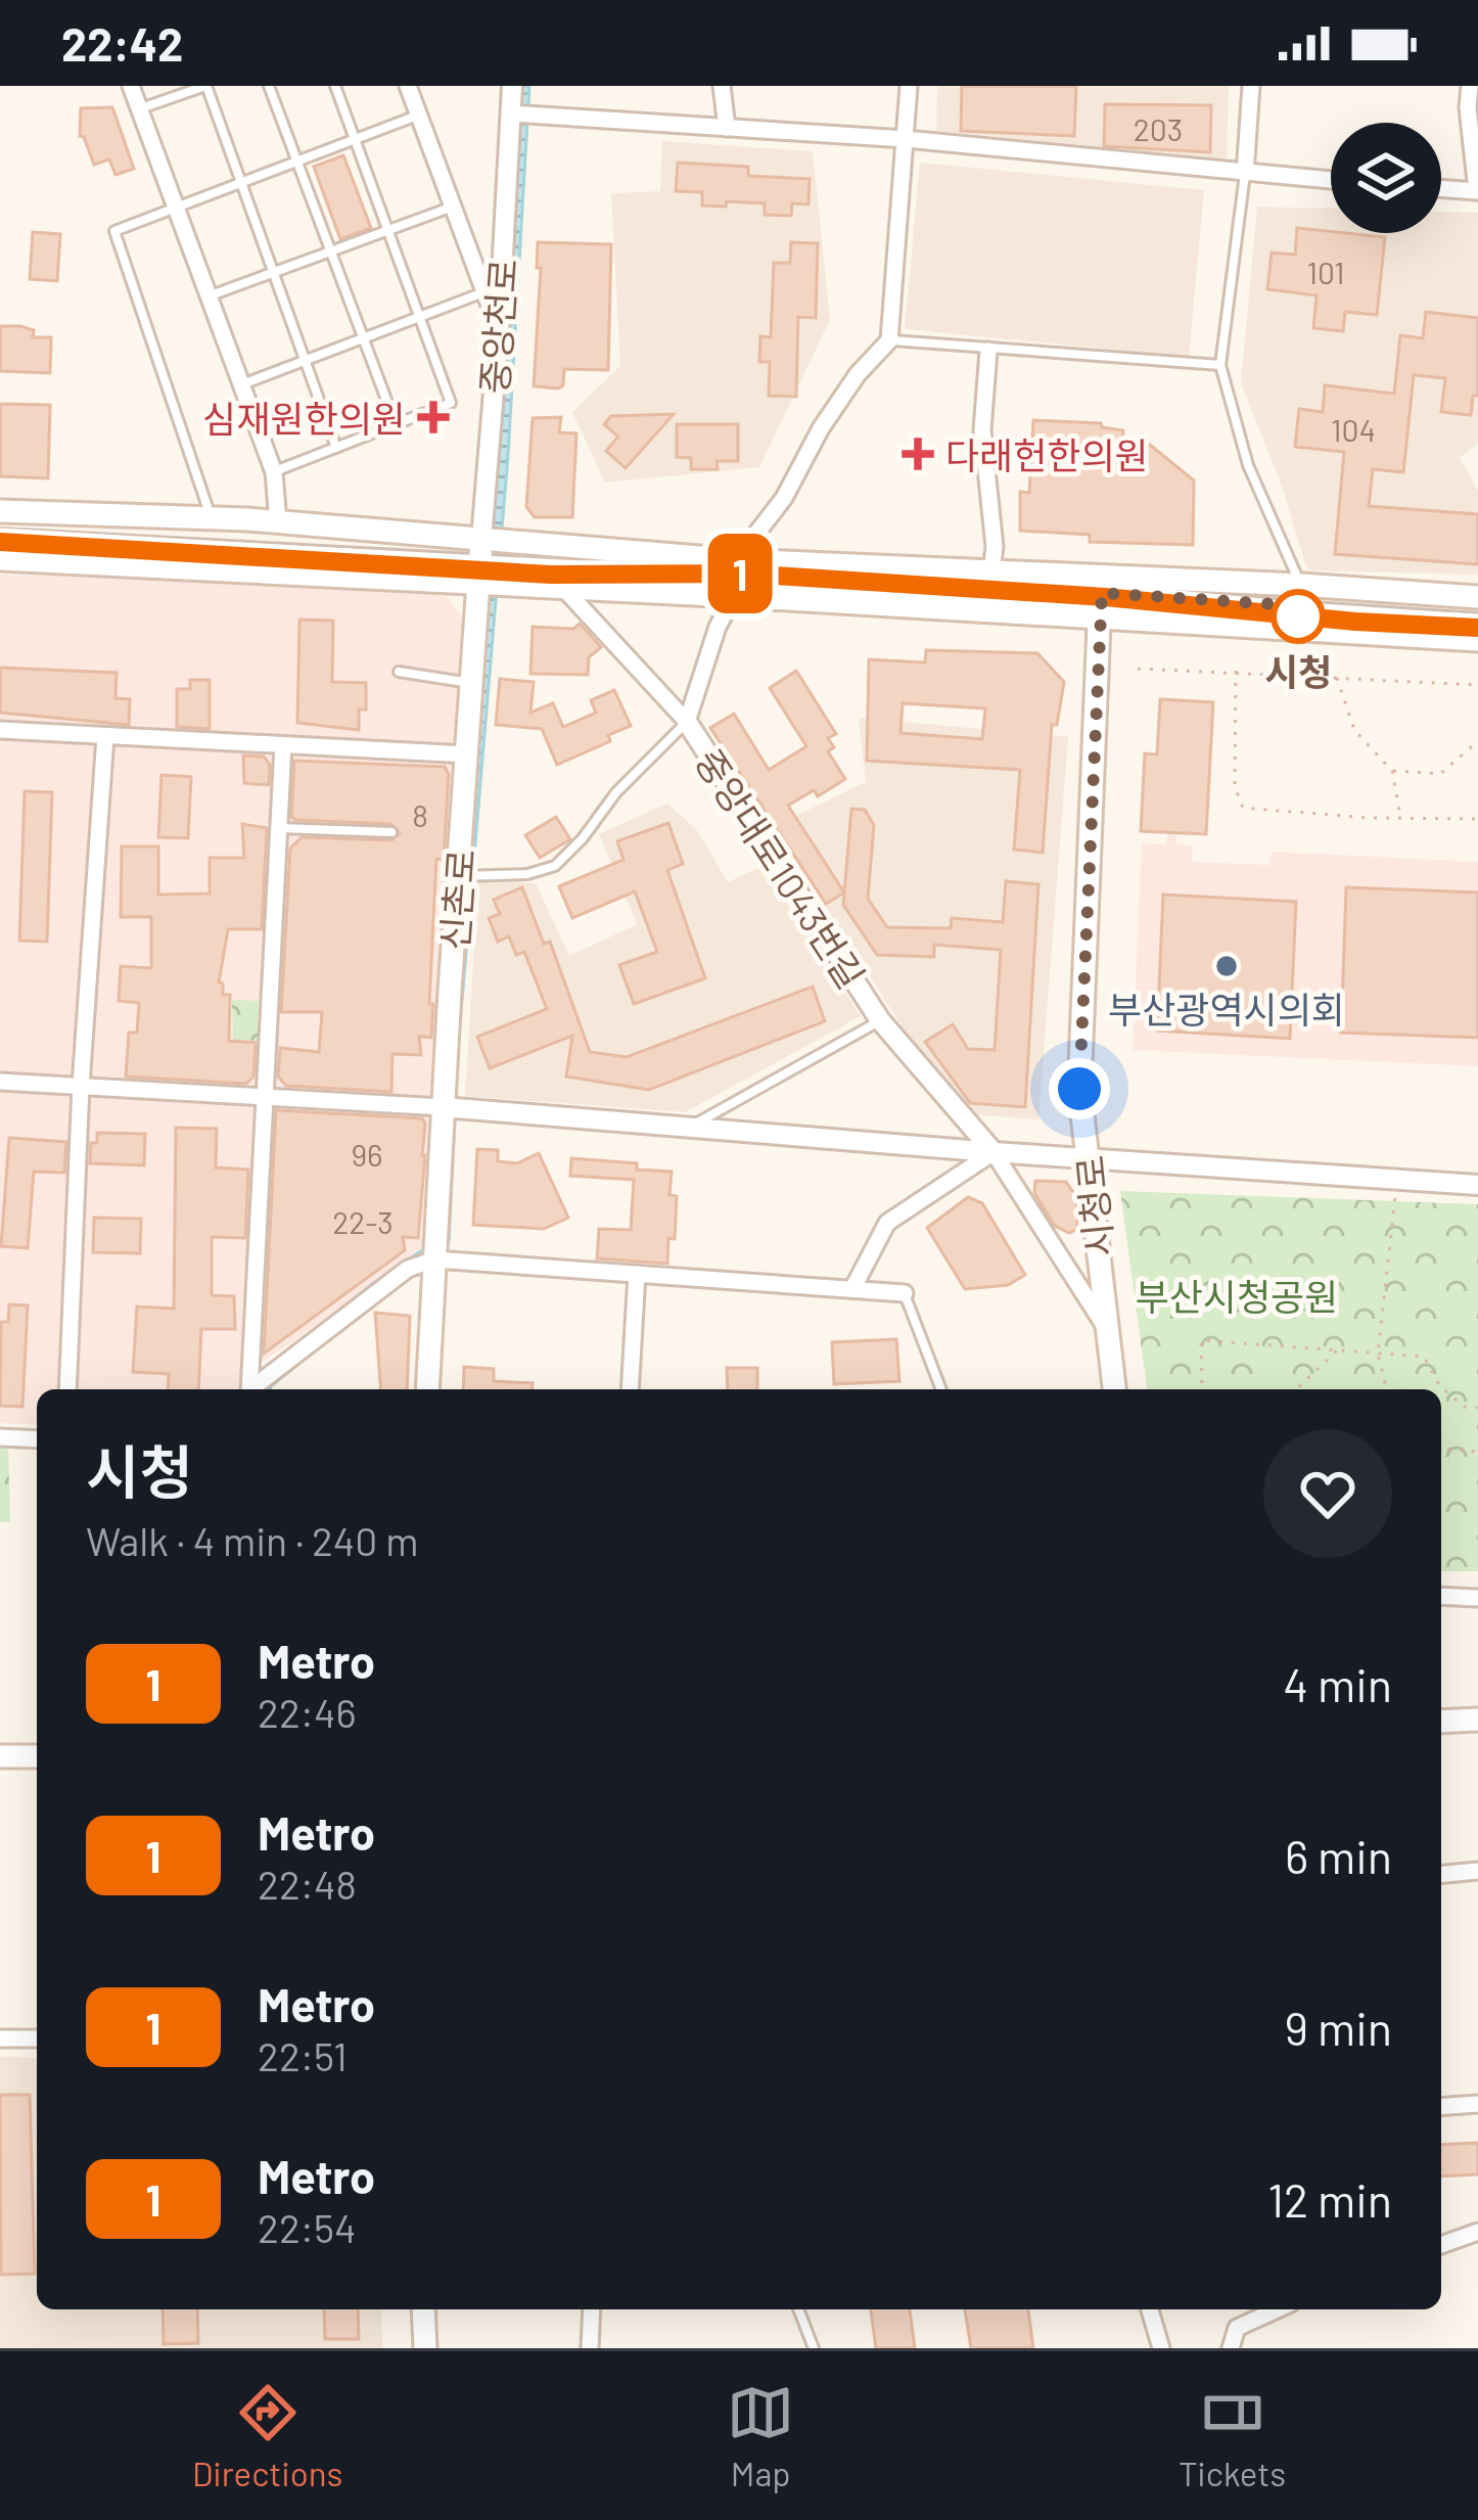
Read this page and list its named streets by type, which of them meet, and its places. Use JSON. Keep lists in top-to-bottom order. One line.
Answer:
{"streets":{"main road":["신촌로","시청로"],"street":["중앙천로","중앙대로1043번길"]},"crossings":[["중앙천로","신촌로"],["중앙대로1043번길","시청로"]],"parks":["부산시청공원"],"places":{"health":["심재원한의원","다래헌한의원"],"other":["시청","부산광역시의회"]},"lines":["metro line 1"],"house_numbers":["203","101","104","8","96","22-3"],"page":{"status":"22:42","on_map":"1","heading":["시청","Walk · 4 min · 240 m"],"list":[{"mark":"1","name":"Metro","note":"22:46","value":"4 min"},{"mark":"1","name":"Metro","note":"22:48","value":"6 min"},{"mark":"1","name":"Metro","note":"22:51","value":"9 min"},{"mark":"1","name":"Metro","note":"22:54","value":"12 min"}],"tabs":["Directions","Map","Tickets"]}}
